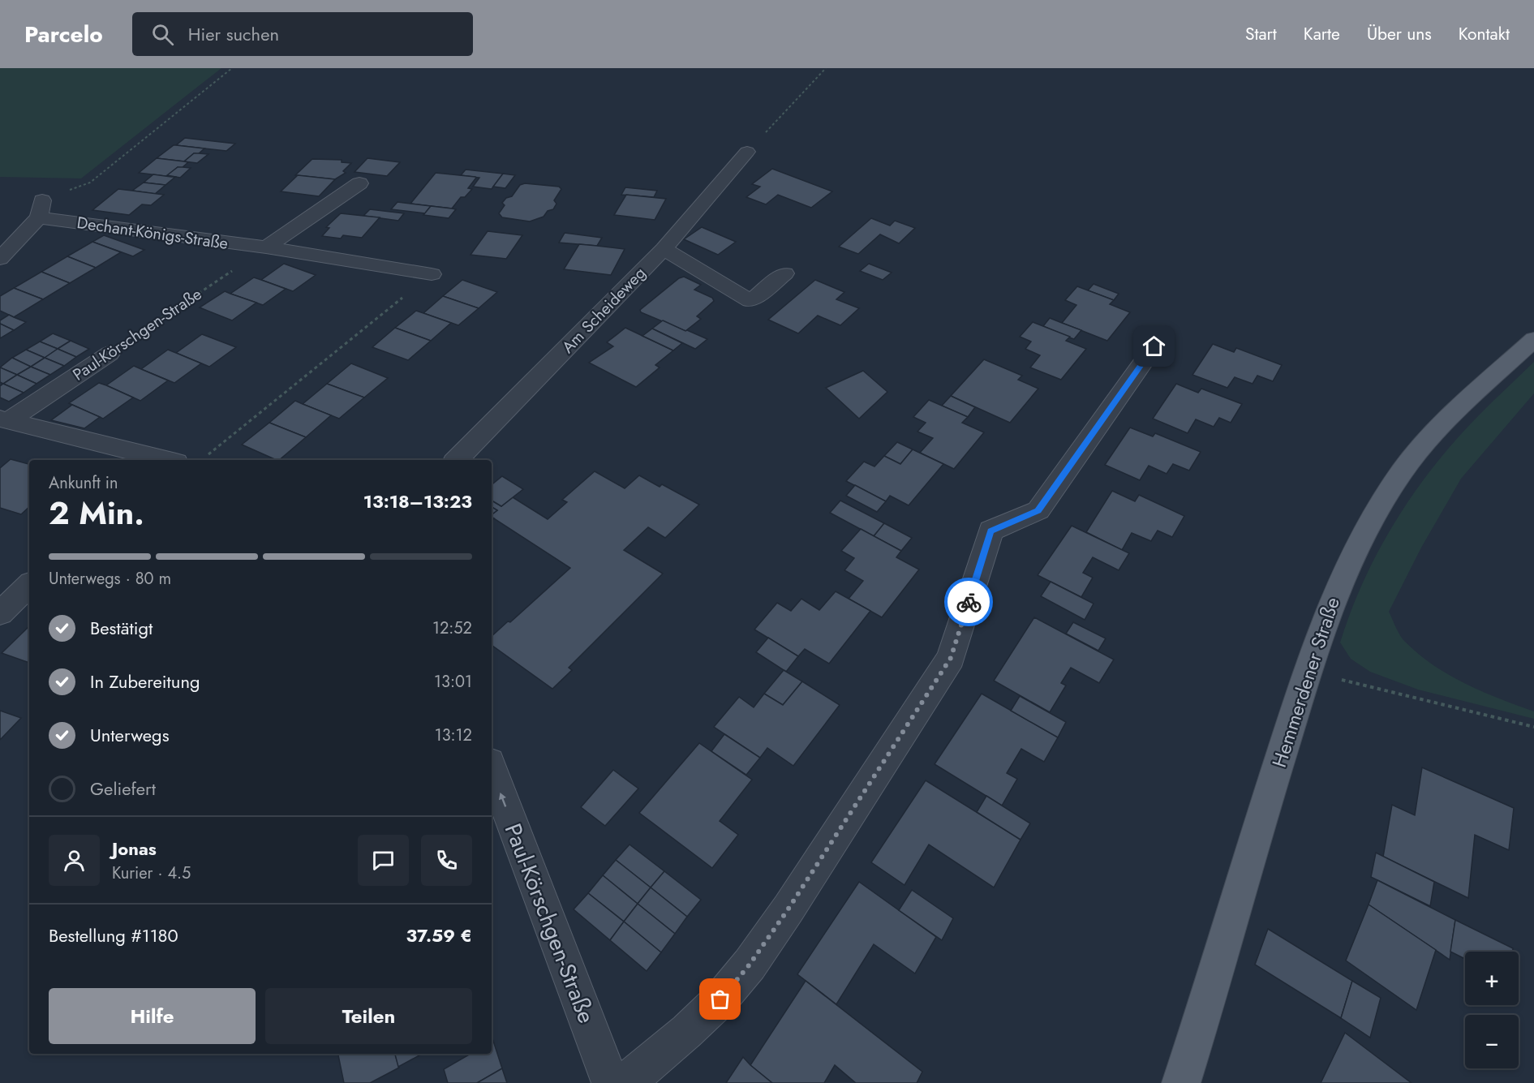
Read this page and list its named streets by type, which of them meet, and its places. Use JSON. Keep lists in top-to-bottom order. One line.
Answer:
{"streets":{"main road":["Hemmerdener Straße"],"street":["Dechant-Königs-Straße","Am Scheideweg","Paul-Körschgen-Straße"]},"crossings":[["Dechant-Königs-Straße","Paul-Körschgen-Straße"]],"one_way":["Paul-Körschgen-Straße"],"page":{"header":"Parcelo","search":"Hier suchen","nav":["Start","Karte","Über uns","Kontakt"],"heading":["2 Min.","Ankunft in","13:18–13:23"],"panel":["Jonas","Kurier · 4.5","Bestellung #1180","37.59 €"],"bar":"Unterwegs · 80 m","list":[["Bestätigt","12:52"],["In Zubereitung","13:01"],["Unterwegs","13:12"],"Geliefert"],"map_buttons":["+","−"],"buttons":["Hilfe","Teilen"]}}
